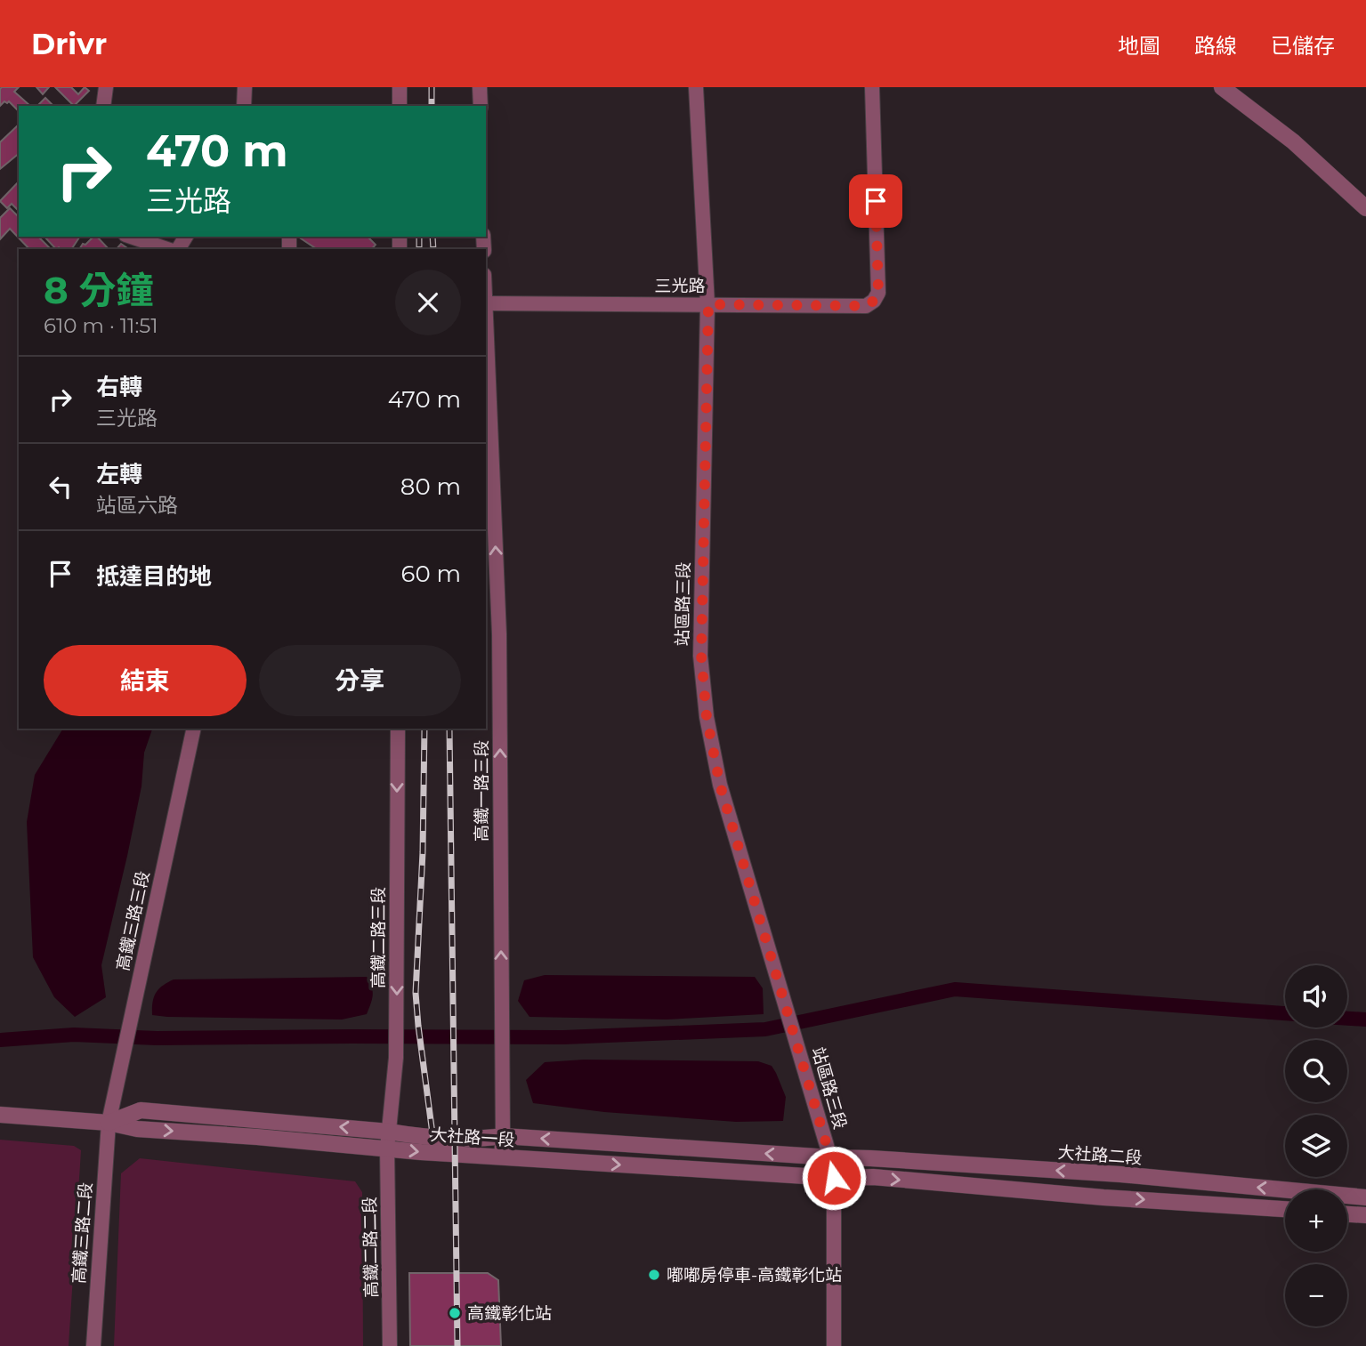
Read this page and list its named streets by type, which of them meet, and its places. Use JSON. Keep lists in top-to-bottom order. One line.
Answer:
{"streets":{"street":["三光路","站區路三段","高鐵一路三段","高鐵三路三段","高鐵二路三段","大社路一段","大社路二段","高鐵三路二段","高鐵二路二段"]},"crossings":[["三光路","站區路三段"],["站區路三段","大社路一段"],["站區路三段","大社路二段"],["高鐵一路三段","大社路一段"],["高鐵三路三段","大社路一段"],["高鐵三路三段","高鐵三路二段"],["高鐵二路三段","大社路一段"],["高鐵二路三段","高鐵二路二段"],["大社路一段","大社路二段"],["大社路一段","高鐵三路二段"],["大社路一段","高鐵二路二段"]],"one_way":["高鐵一路三段","高鐵二路三段"],"places":["嘟嘟房停車-高鐵彰化站","高鐵彰化站"],"page":{"header":"Drivr","nav":["地圖","路線","已儲存"],"turn":["470 m","三光路"],"heading":["8 分鐘","610 m · 11:51"],"list":[{"name":"右轉","note":"三光路","value":"470 m"},{"name":"左轉","note":"站區六路","value":"80 m"},{"name":"抵達目的地","value":"60 m"}],"buttons":["結束","分享"],"map_buttons":["+","−"]}}
